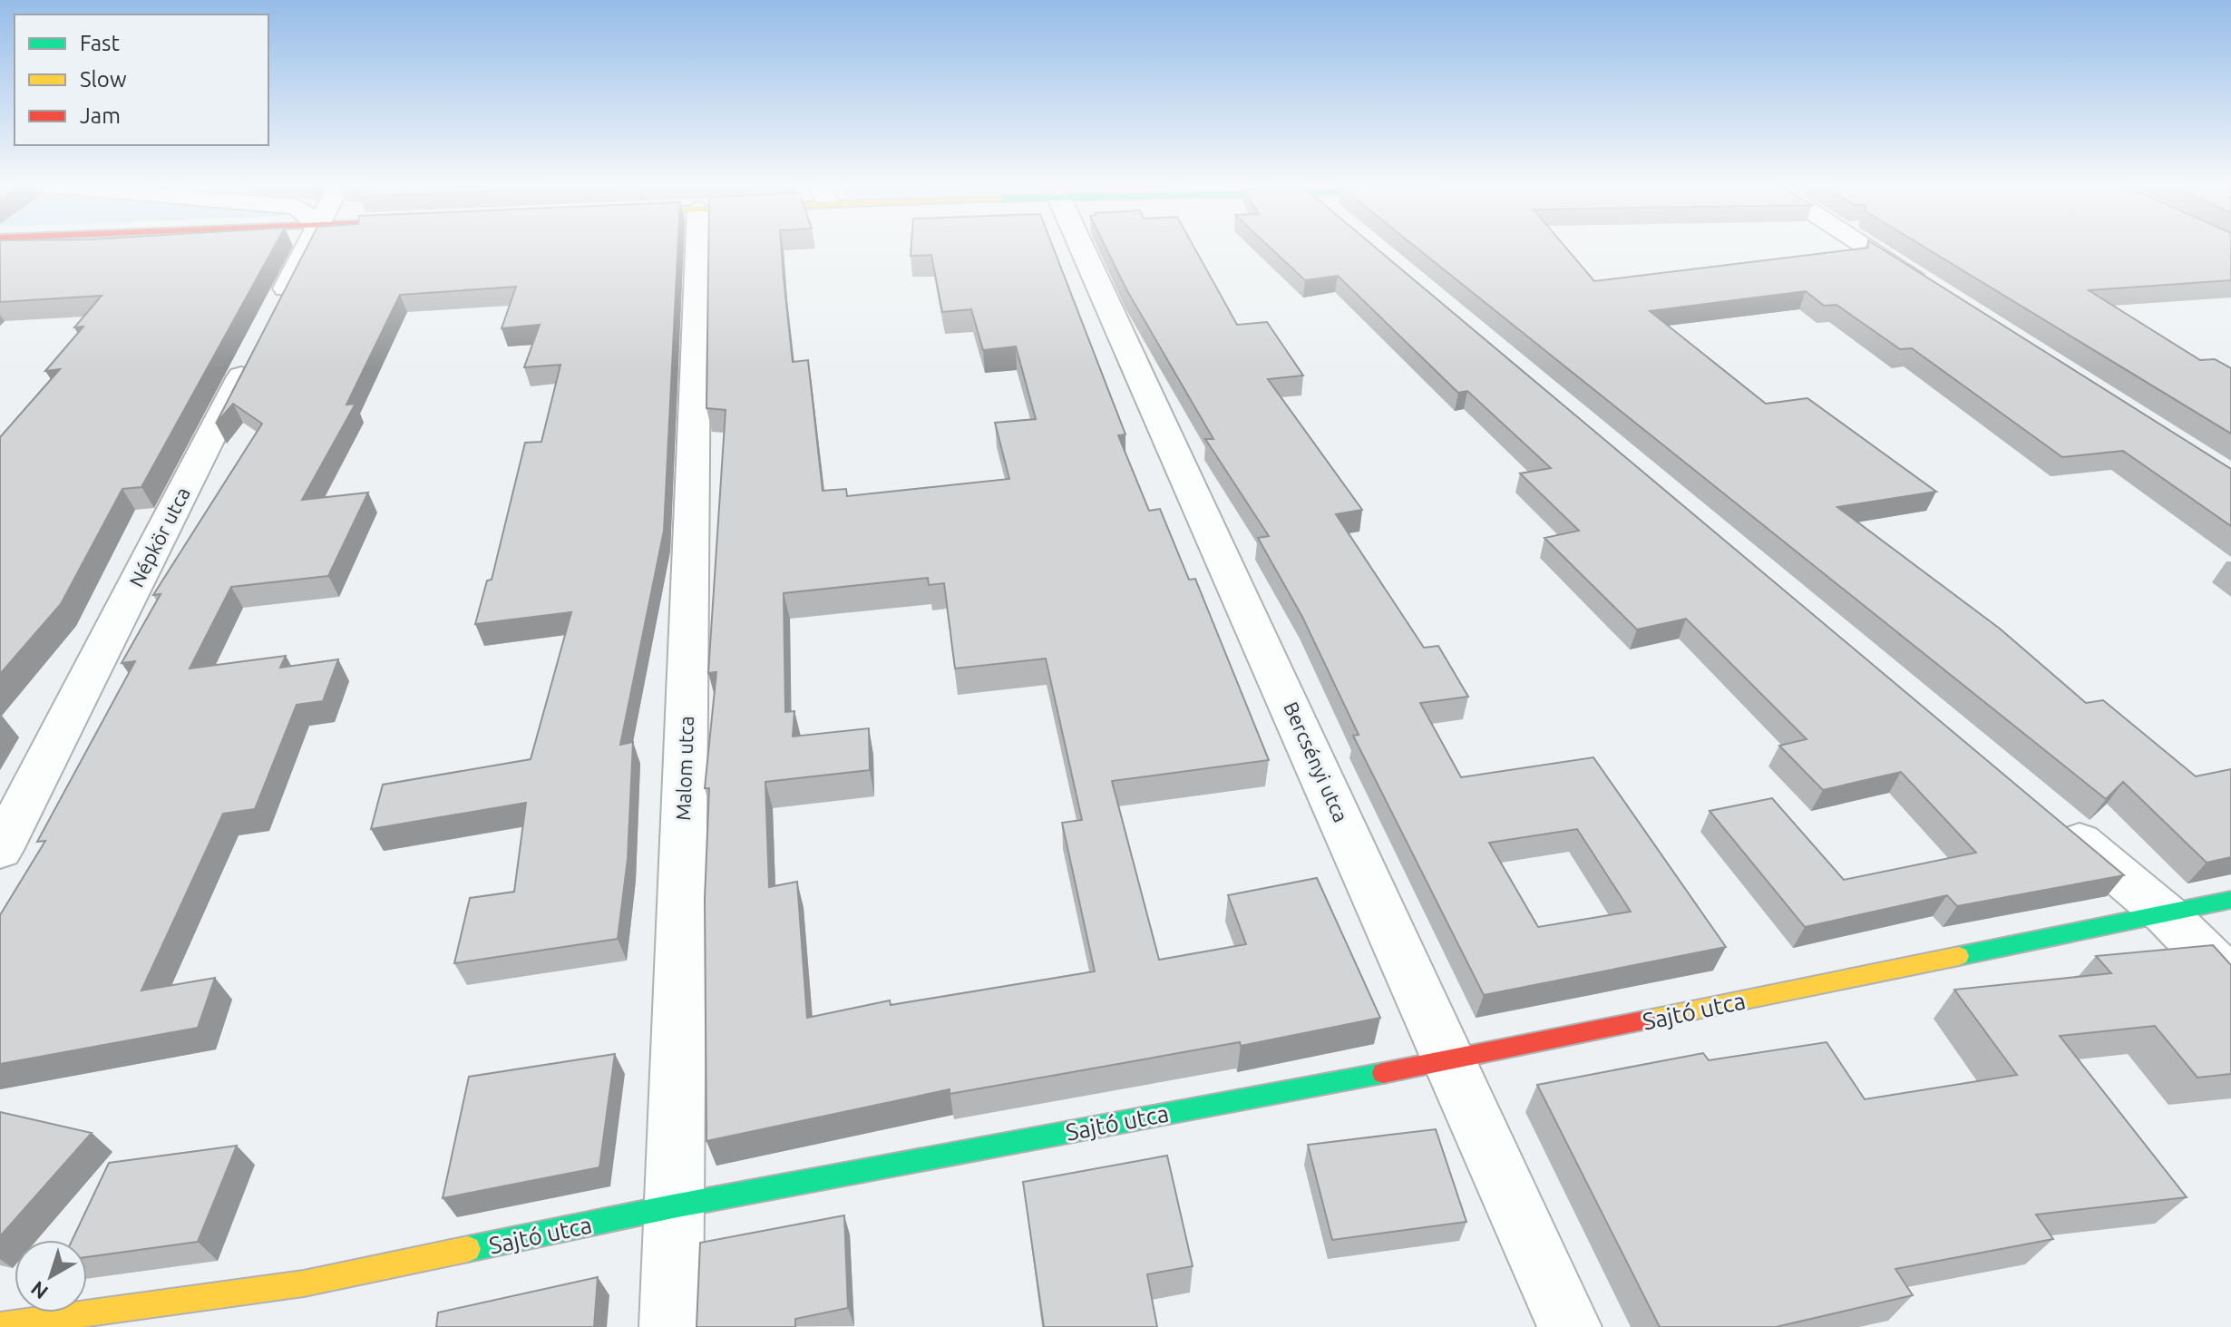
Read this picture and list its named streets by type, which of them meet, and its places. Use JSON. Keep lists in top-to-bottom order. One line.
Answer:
{"streets":{"main road":["Sajtó utca"],"street":["Népkör utca","Bercsényi utca","Malom utca"]},"crossings":[["Bercsényi utca","Sajtó utca"],["Malom utca","Sajtó utca"]],"legend":["Fast","Slow","Jam"],"north":"bottom left"}
